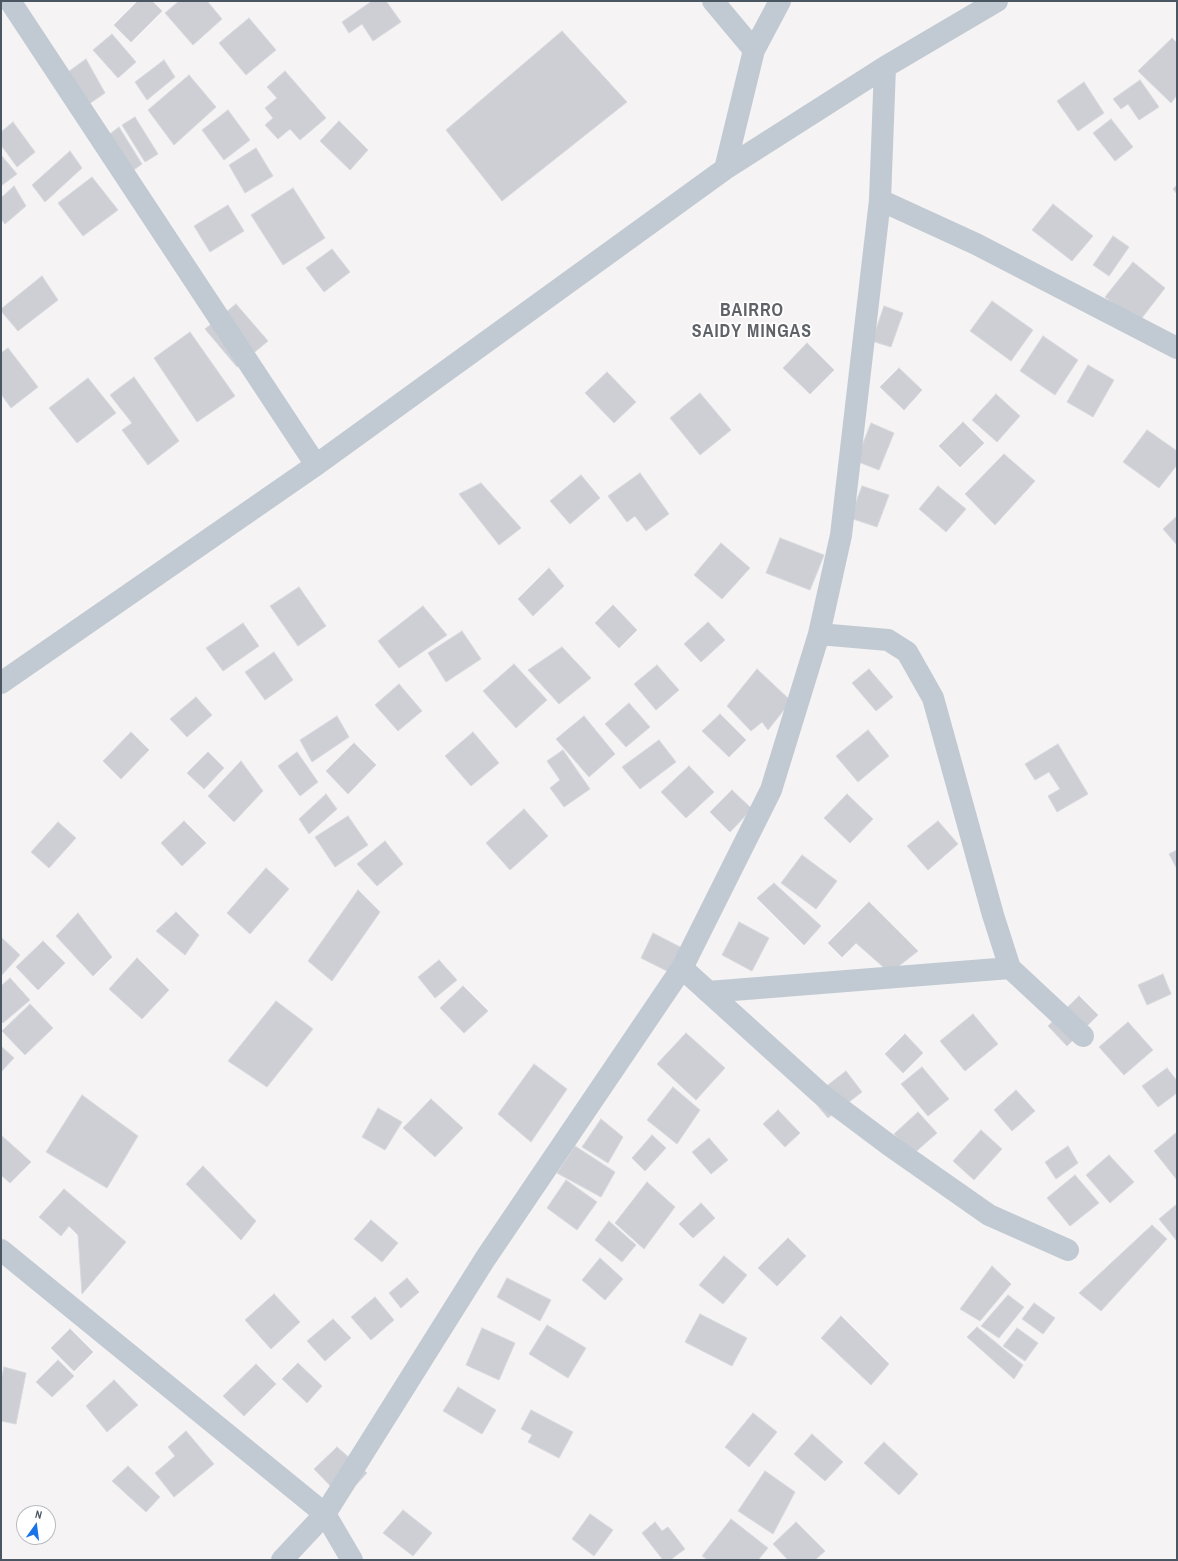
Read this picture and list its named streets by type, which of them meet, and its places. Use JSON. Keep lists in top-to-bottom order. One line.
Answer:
{"districts":["BAIRRO SAIDY MINGAS"],"north":"top"}
